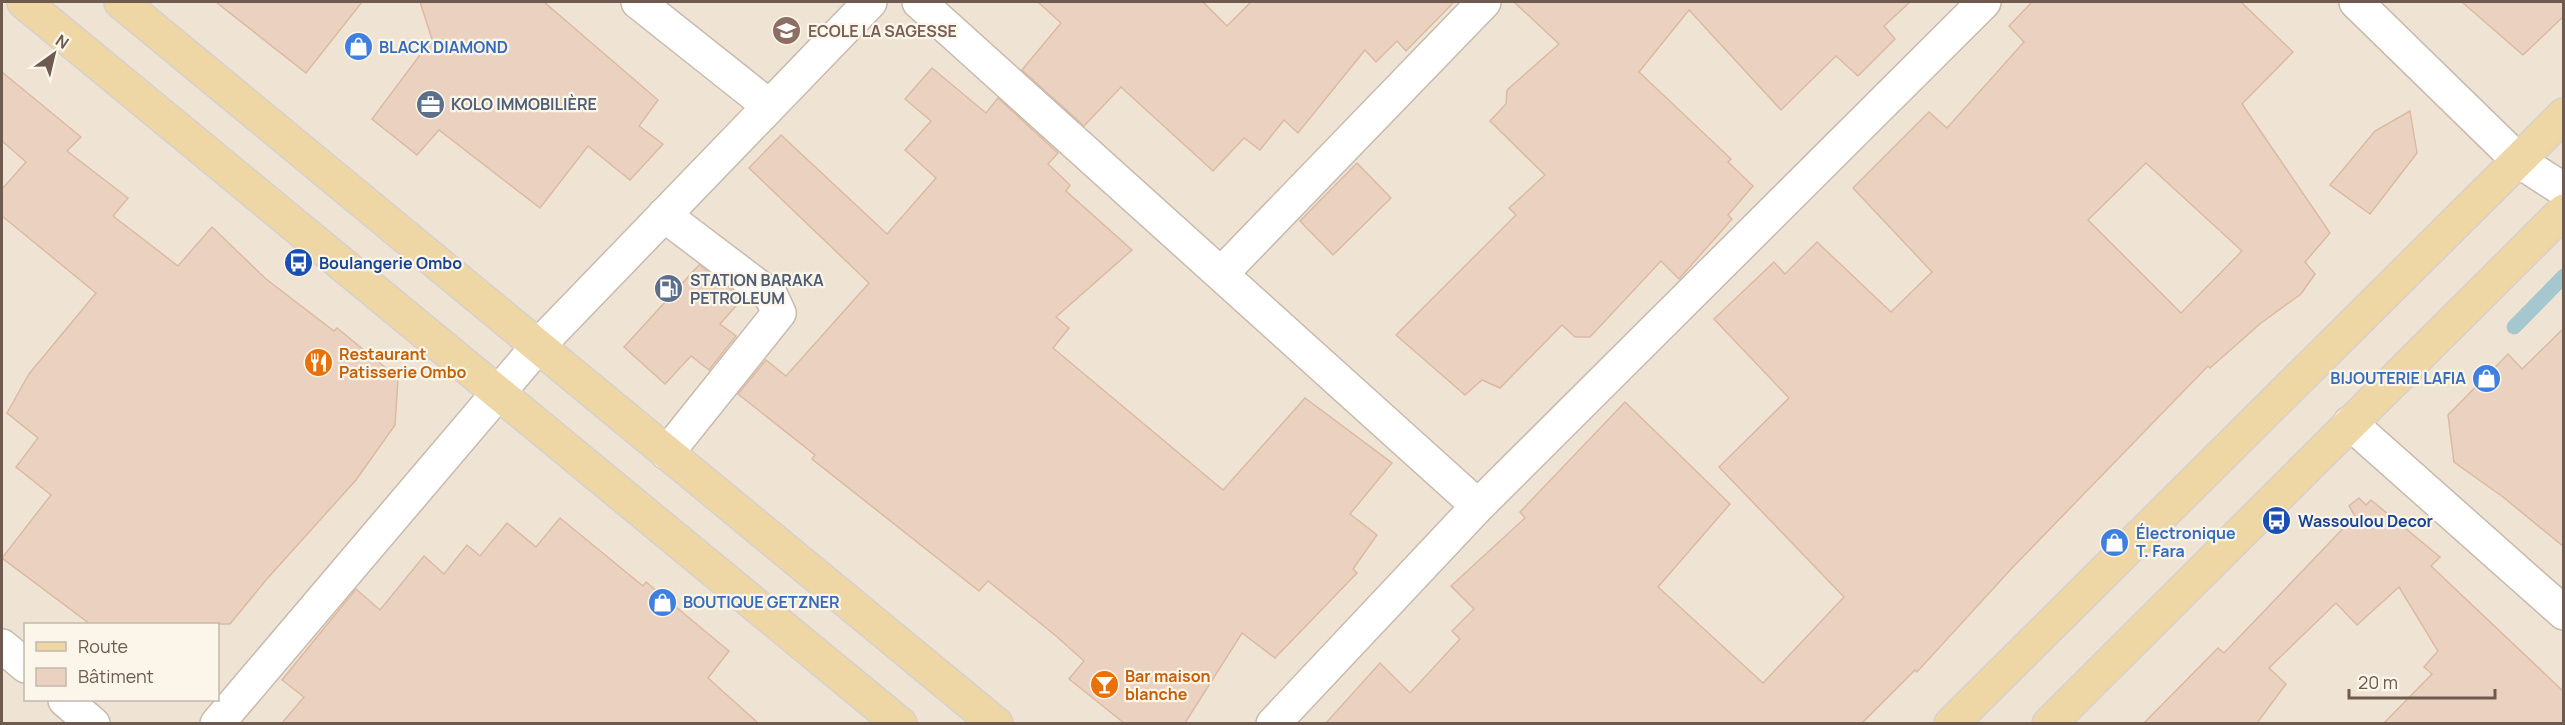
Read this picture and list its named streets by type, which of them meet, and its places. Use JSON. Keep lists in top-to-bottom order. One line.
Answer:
{"places":{"school or university":["ECOLE LA SAGESSE"],"shop":["BLACK DIAMOND","BIJOUTERIE LAFIA","Électronique T. Fara","BOUTIQUE GETZNER"],"office":["KOLO IMMOBILIÈRE"],"bus stop":["Boulangerie Ombo","Wassoulou Decor"],"fuel station":["STATION BARAKA PETROLEUM"],"restaurant":["Restaurant Patisserie Ombo"],"bar":["Bar maison blanche"]},"legend":["Route","Bâtiment"],"scale_bar":"20 m","north":"top right"}
